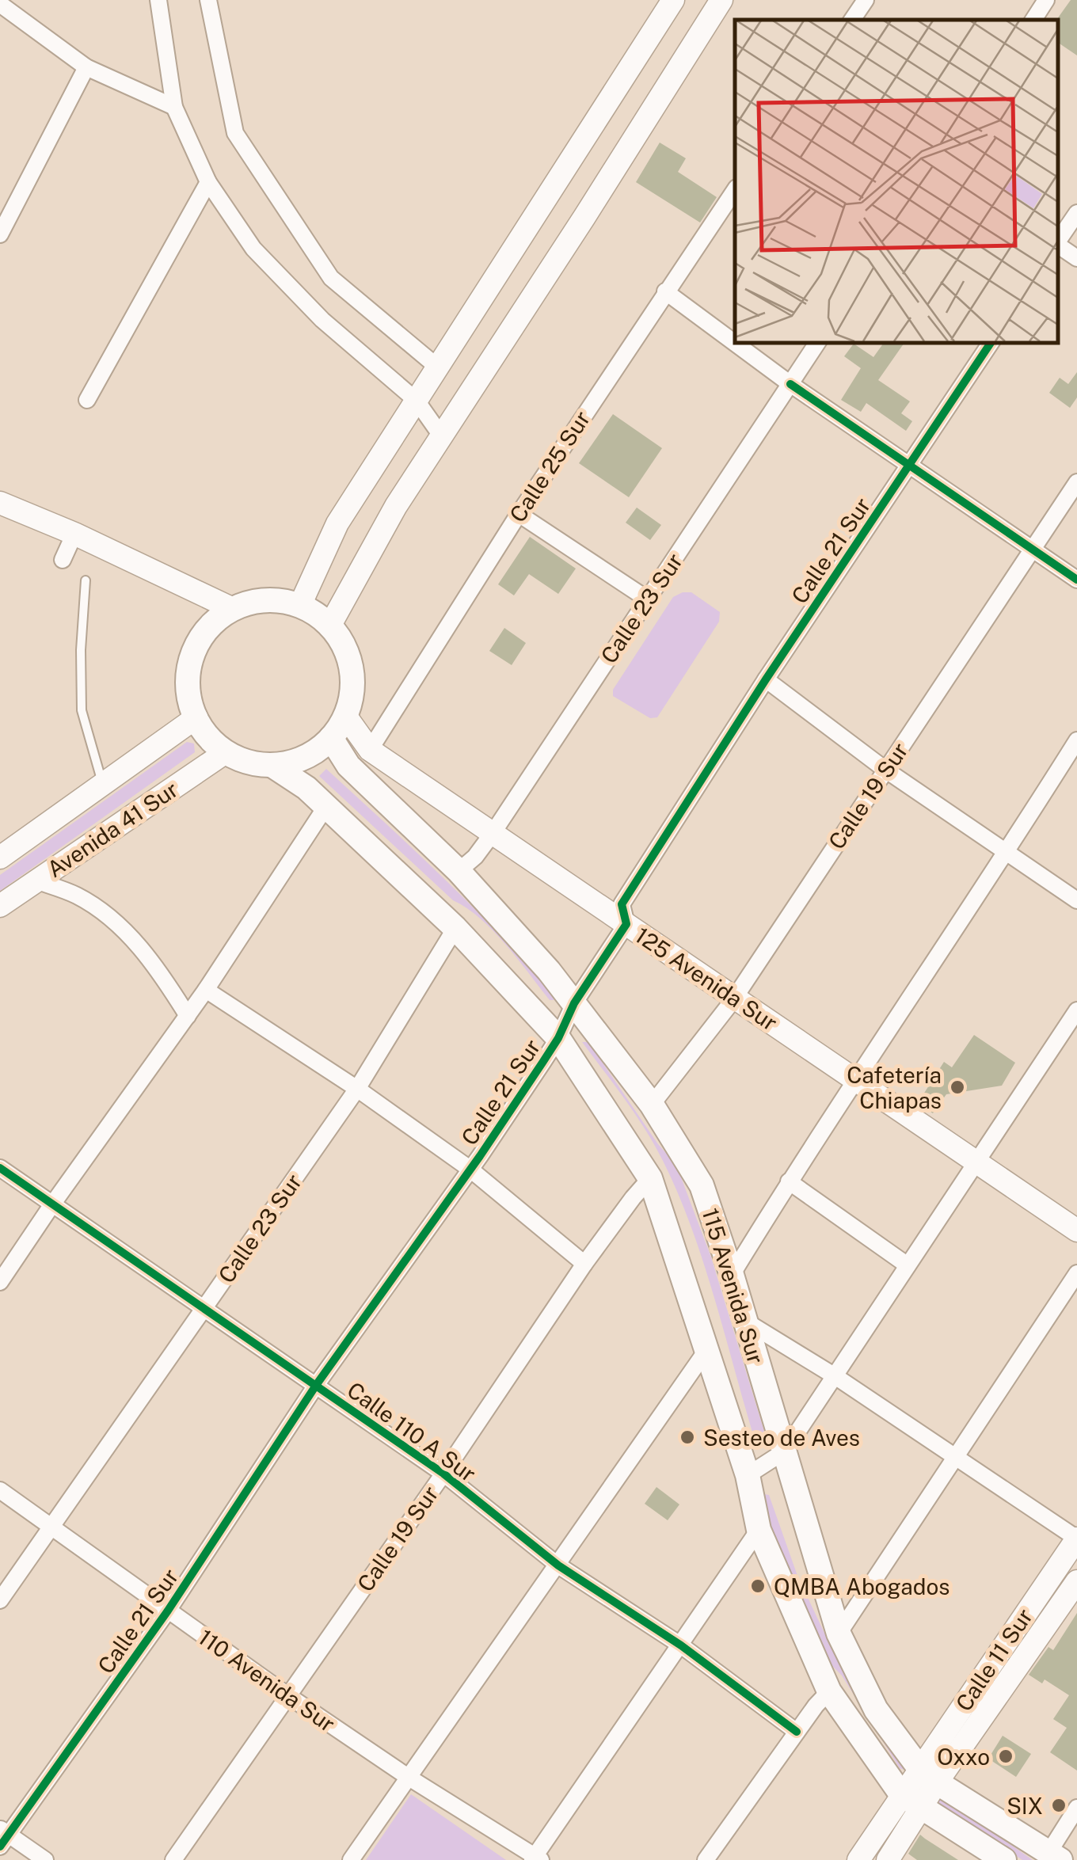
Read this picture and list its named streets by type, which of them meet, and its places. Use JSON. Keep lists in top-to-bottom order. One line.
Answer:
{"streets":{"main road":["Avenida 41 Sur","125 Avenida Sur","115 Avenida Sur","Calle 11 Sur"],"street":["Calle 25 Sur","Calle 21 Sur","Calle 23 Sur","Calle 19 Sur","Calle 110 A Sur","110 Avenida Sur"]},"crossings":[["Calle 25 Sur","125 Avenida Sur"],["Calle 21 Sur","125 Avenida Sur"],["Calle 21 Sur","115 Avenida Sur"],["Calle 21 Sur","Calle 110 A Sur"],["Calle 21 Sur","110 Avenida Sur"],["Calle 23 Sur","125 Avenida Sur"],["Calle 23 Sur","115 Avenida Sur"],["Calle 23 Sur","Calle 110 A Sur"],["Calle 23 Sur","110 Avenida Sur"],["Calle 19 Sur","125 Avenida Sur"],["Calle 19 Sur","115 Avenida Sur"],["Calle 19 Sur","Calle 110 A Sur"],["Calle 19 Sur","110 Avenida Sur"],["Avenida 41 Sur","125 Avenida Sur"],["Avenida 41 Sur","115 Avenida Sur"],["125 Avenida Sur","115 Avenida Sur"],["115 Avenida Sur","Calle 11 Sur"]],"places":["Cafetería Chiapas","Sesteo de Aves","QMBA Abogados","Oxxo","SIX"]}
